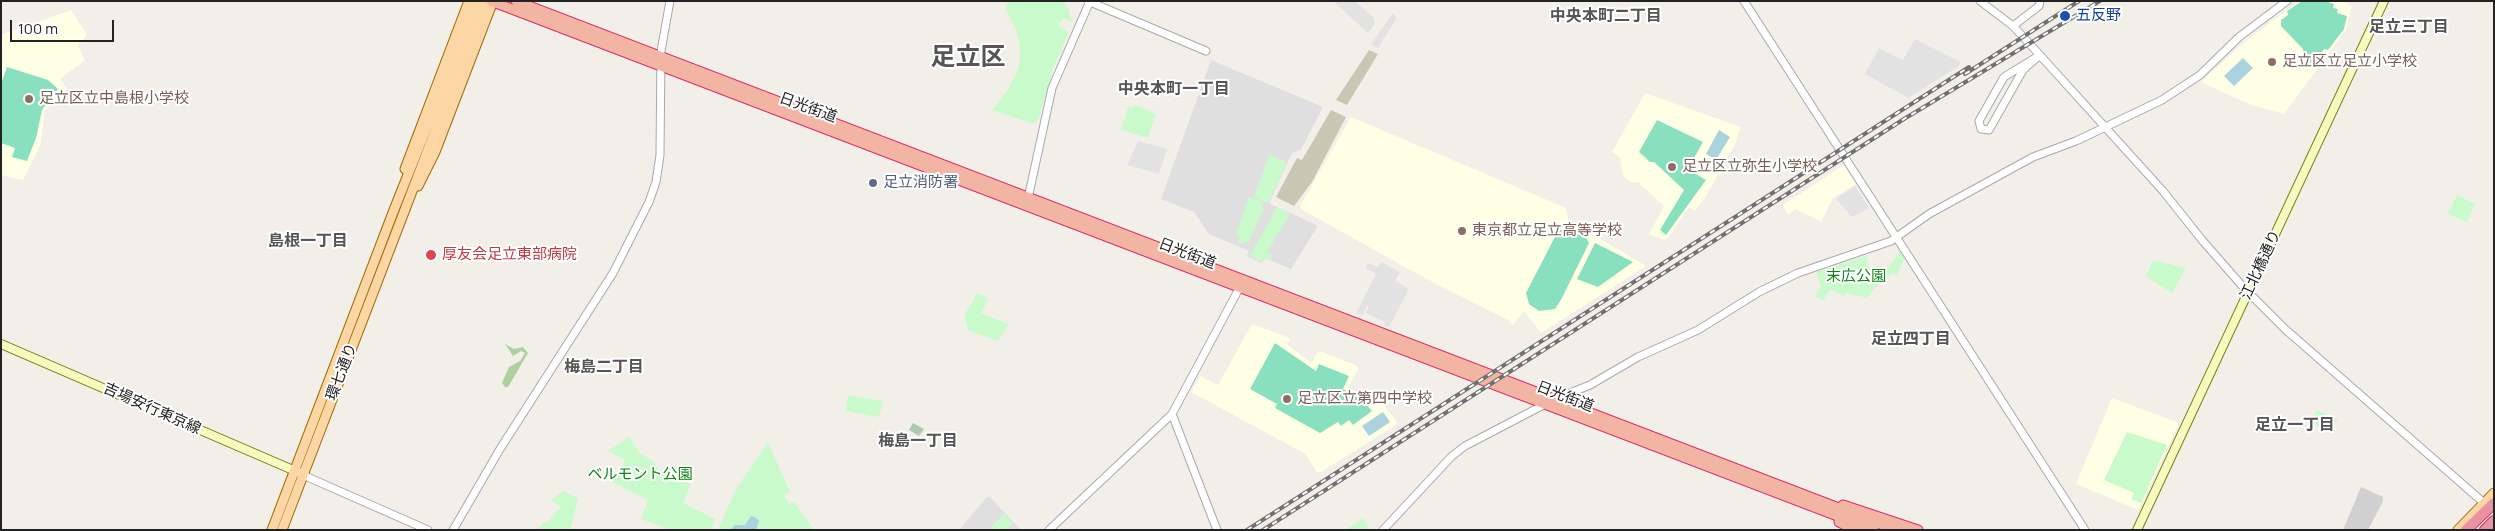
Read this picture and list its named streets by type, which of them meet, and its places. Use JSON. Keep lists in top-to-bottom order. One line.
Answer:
{"streets":{"highway":["日光街道"],"main road":["江北橋通り","環七通り","吉場安行東京線"]},"crossings":[["日光街道","環七通り"],["環七通り","吉場安行東京線"]],"districts":["中央本町二丁目","足立三丁目","足立区","中央本町一丁目","島根一丁目","足立四丁目","梅島二丁目","足立一丁目","梅島一丁目"],"parks":["末広公園","ベルモント公園"],"places":["五反野","足立区立足立小学校","足立区立中島根小学校","足立区立弥生小学校","足立消防署","東京都立足立高等学校","厚友会足立東部病院","足立区立第四中学校"],"scale_bar":"100 m"}
